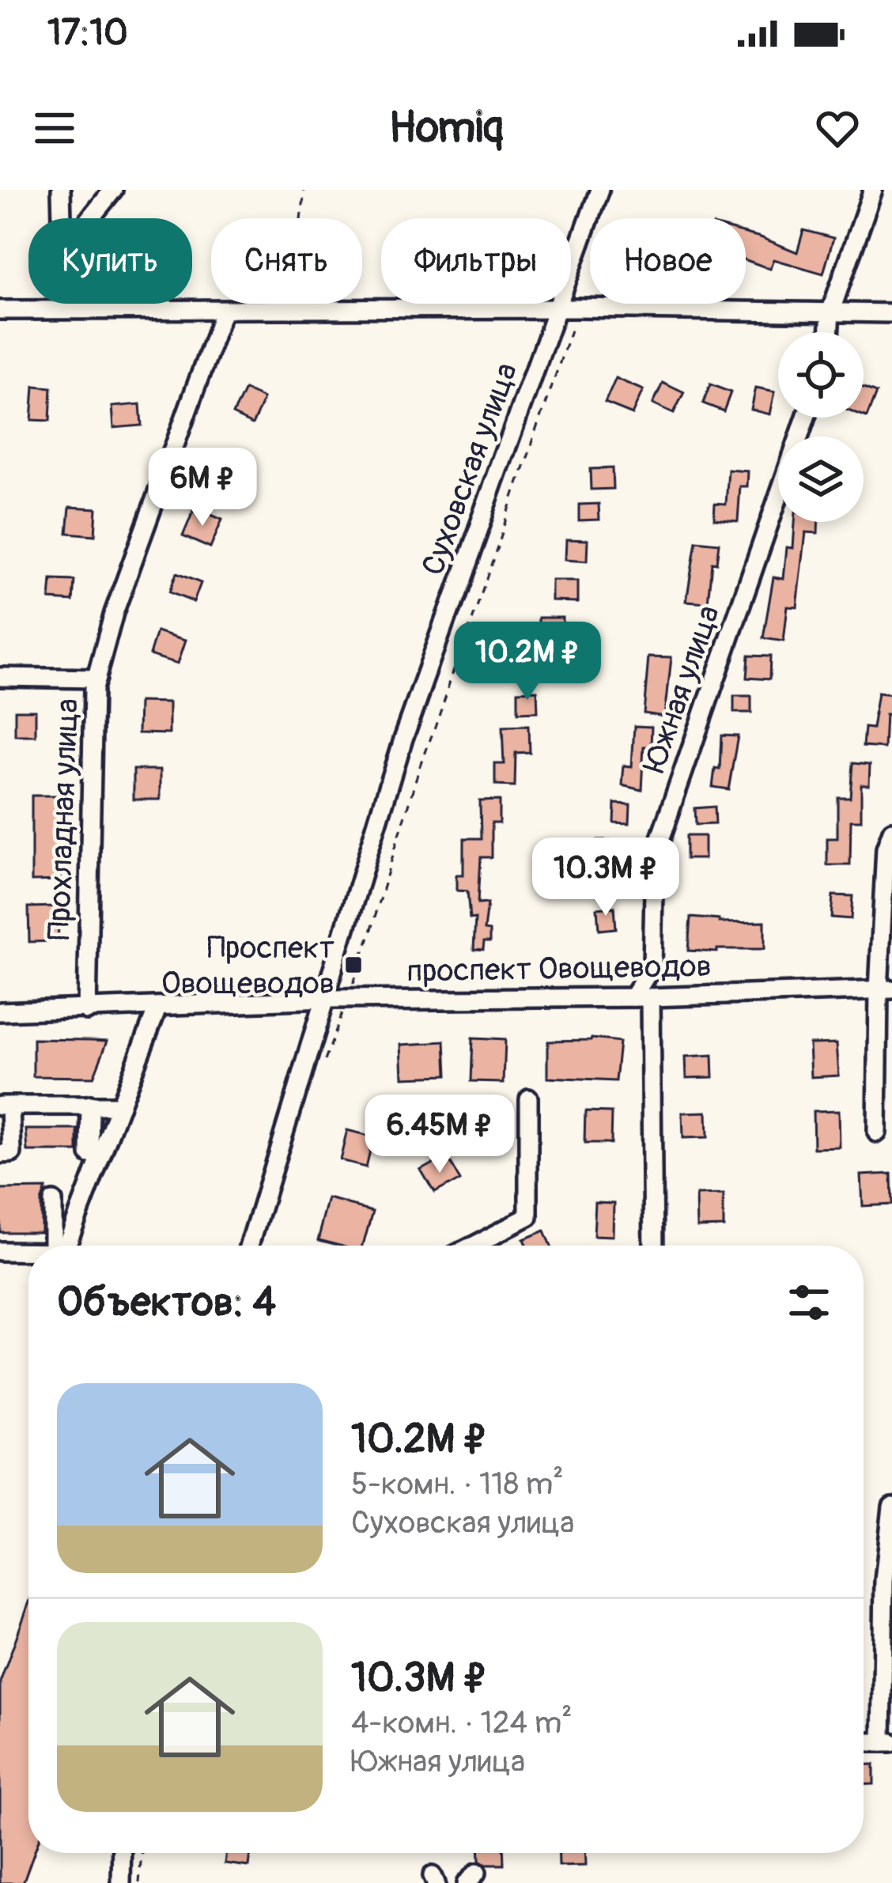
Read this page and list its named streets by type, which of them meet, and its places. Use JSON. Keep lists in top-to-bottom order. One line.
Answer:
{"streets":{"street":["Суховская улица","Южная улица","Прохладная улица","проспект Овощеводов"]},"crossings":[["Суховская улица","проспект Овощеводов"],["Южная улица","проспект Овощеводов"],["Прохладная улица","проспект Овощеводов"]],"places":{"transit":["Проспект Овощеводов"]},"page":{"status":"17:10","header":"Homiq","chip":["Купить","Снять","Фильтры","Новое"],"price":["6M ₽","10.2M ₽","10.3M ₽","6.45M ₽"],"heading":"Объектов: 4","list":[{"name":"10.2M ₽","note":"5-комн. · 118 m² · Суховская улица"},{"name":"10.3M ₽","note":"4-комн. · 124 m² · Южная улица"}]}}
